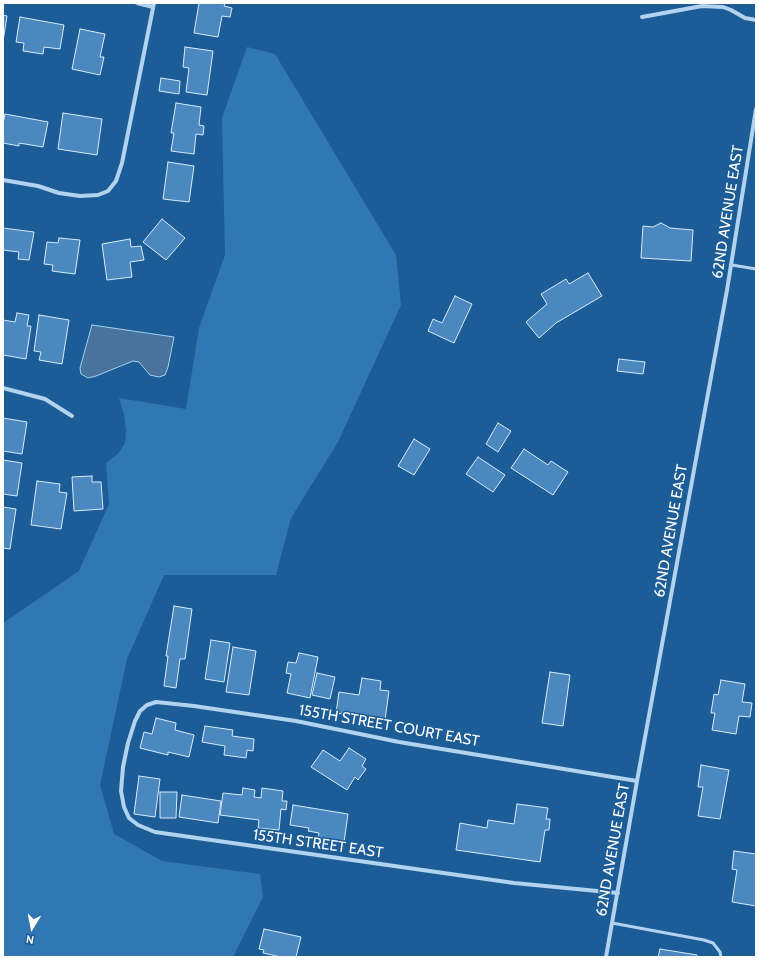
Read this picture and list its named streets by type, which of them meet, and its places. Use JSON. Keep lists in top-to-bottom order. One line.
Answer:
{"streets":{"street":["62ND AVENUE EAST","155TH STREET COURT EAST","155TH STREET EAST"]},"crossings":[["62ND AVENUE EAST","155TH STREET COURT EAST"],["62ND AVENUE EAST","155TH STREET EAST"],["155TH STREET COURT EAST","155TH STREET EAST"]],"north":"bottom"}
